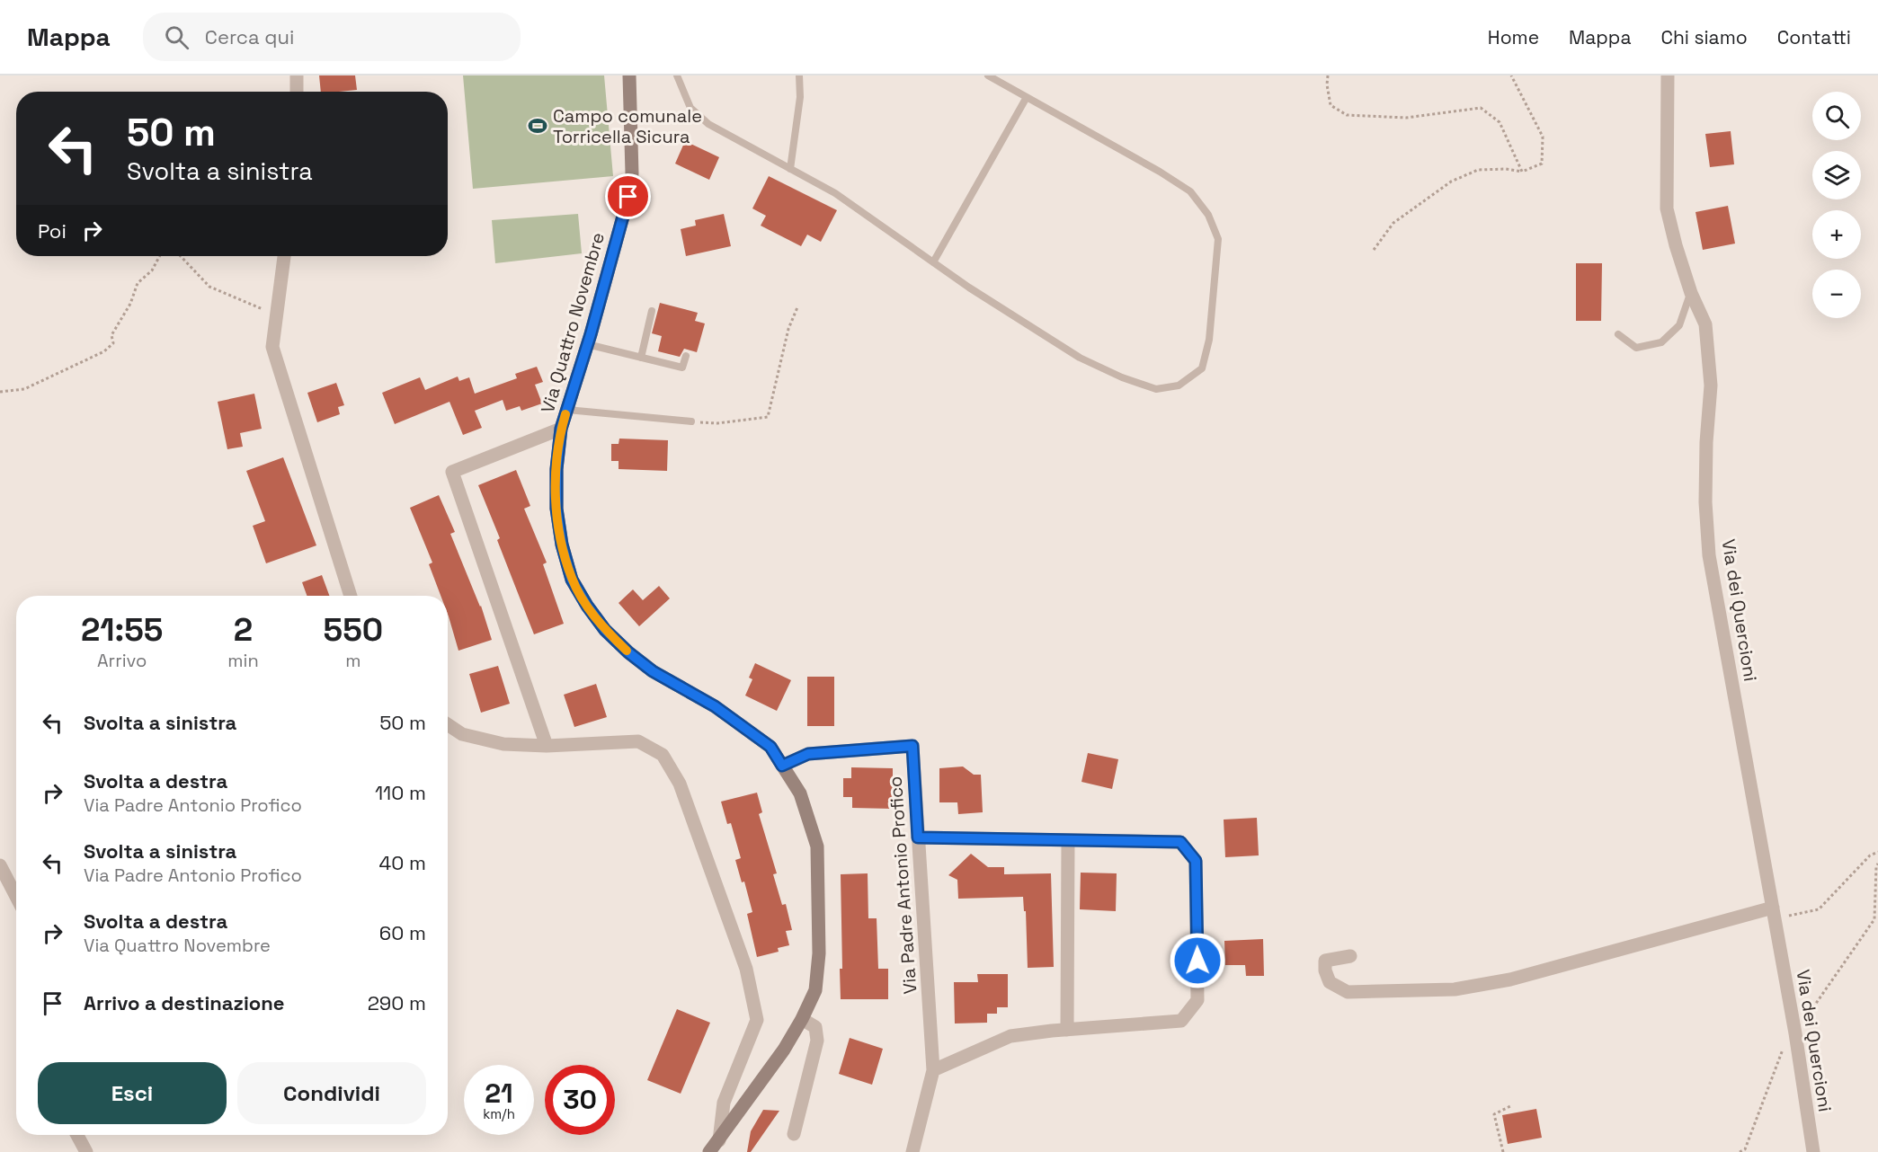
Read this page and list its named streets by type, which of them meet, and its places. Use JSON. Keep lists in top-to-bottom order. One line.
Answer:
{"streets":{"main road":["Via Quattro Novembre"],"street":["Via dei Quercioni","Via Padre Antonio Profico"]},"crossings":[["Via Quattro Novembre","Via Padre Antonio Profico"]],"places":{"sports":["Campo comunale Torricella Sicura"]},"page":{"header":"Mappa","search":"Cerca qui","nav":["Home","Mappa","Chi siamo","Contatti"],"map_buttons":["+","−"],"turn":["50 m","Svolta a sinistra"],"then":"Poi","eta":["21:55","Arrivo","2","min","550","m"],"list":[{"name":"Svolta a sinistra","value":"50 m"},{"name":"Svolta a destra","note":"Via Padre Antonio Profico","value":"110 m"},{"name":"Svolta a sinistra","note":"Via Padre Antonio Profico","value":"40 m"},{"name":"Svolta a destra","note":"Via Quattro Novembre","value":"60 m"},{"name":"Arrivo a destinazione","value":"290 m"}],"buttons":["Esci","Condividi"],"speed":"21 km/h","limit":"30"}}
